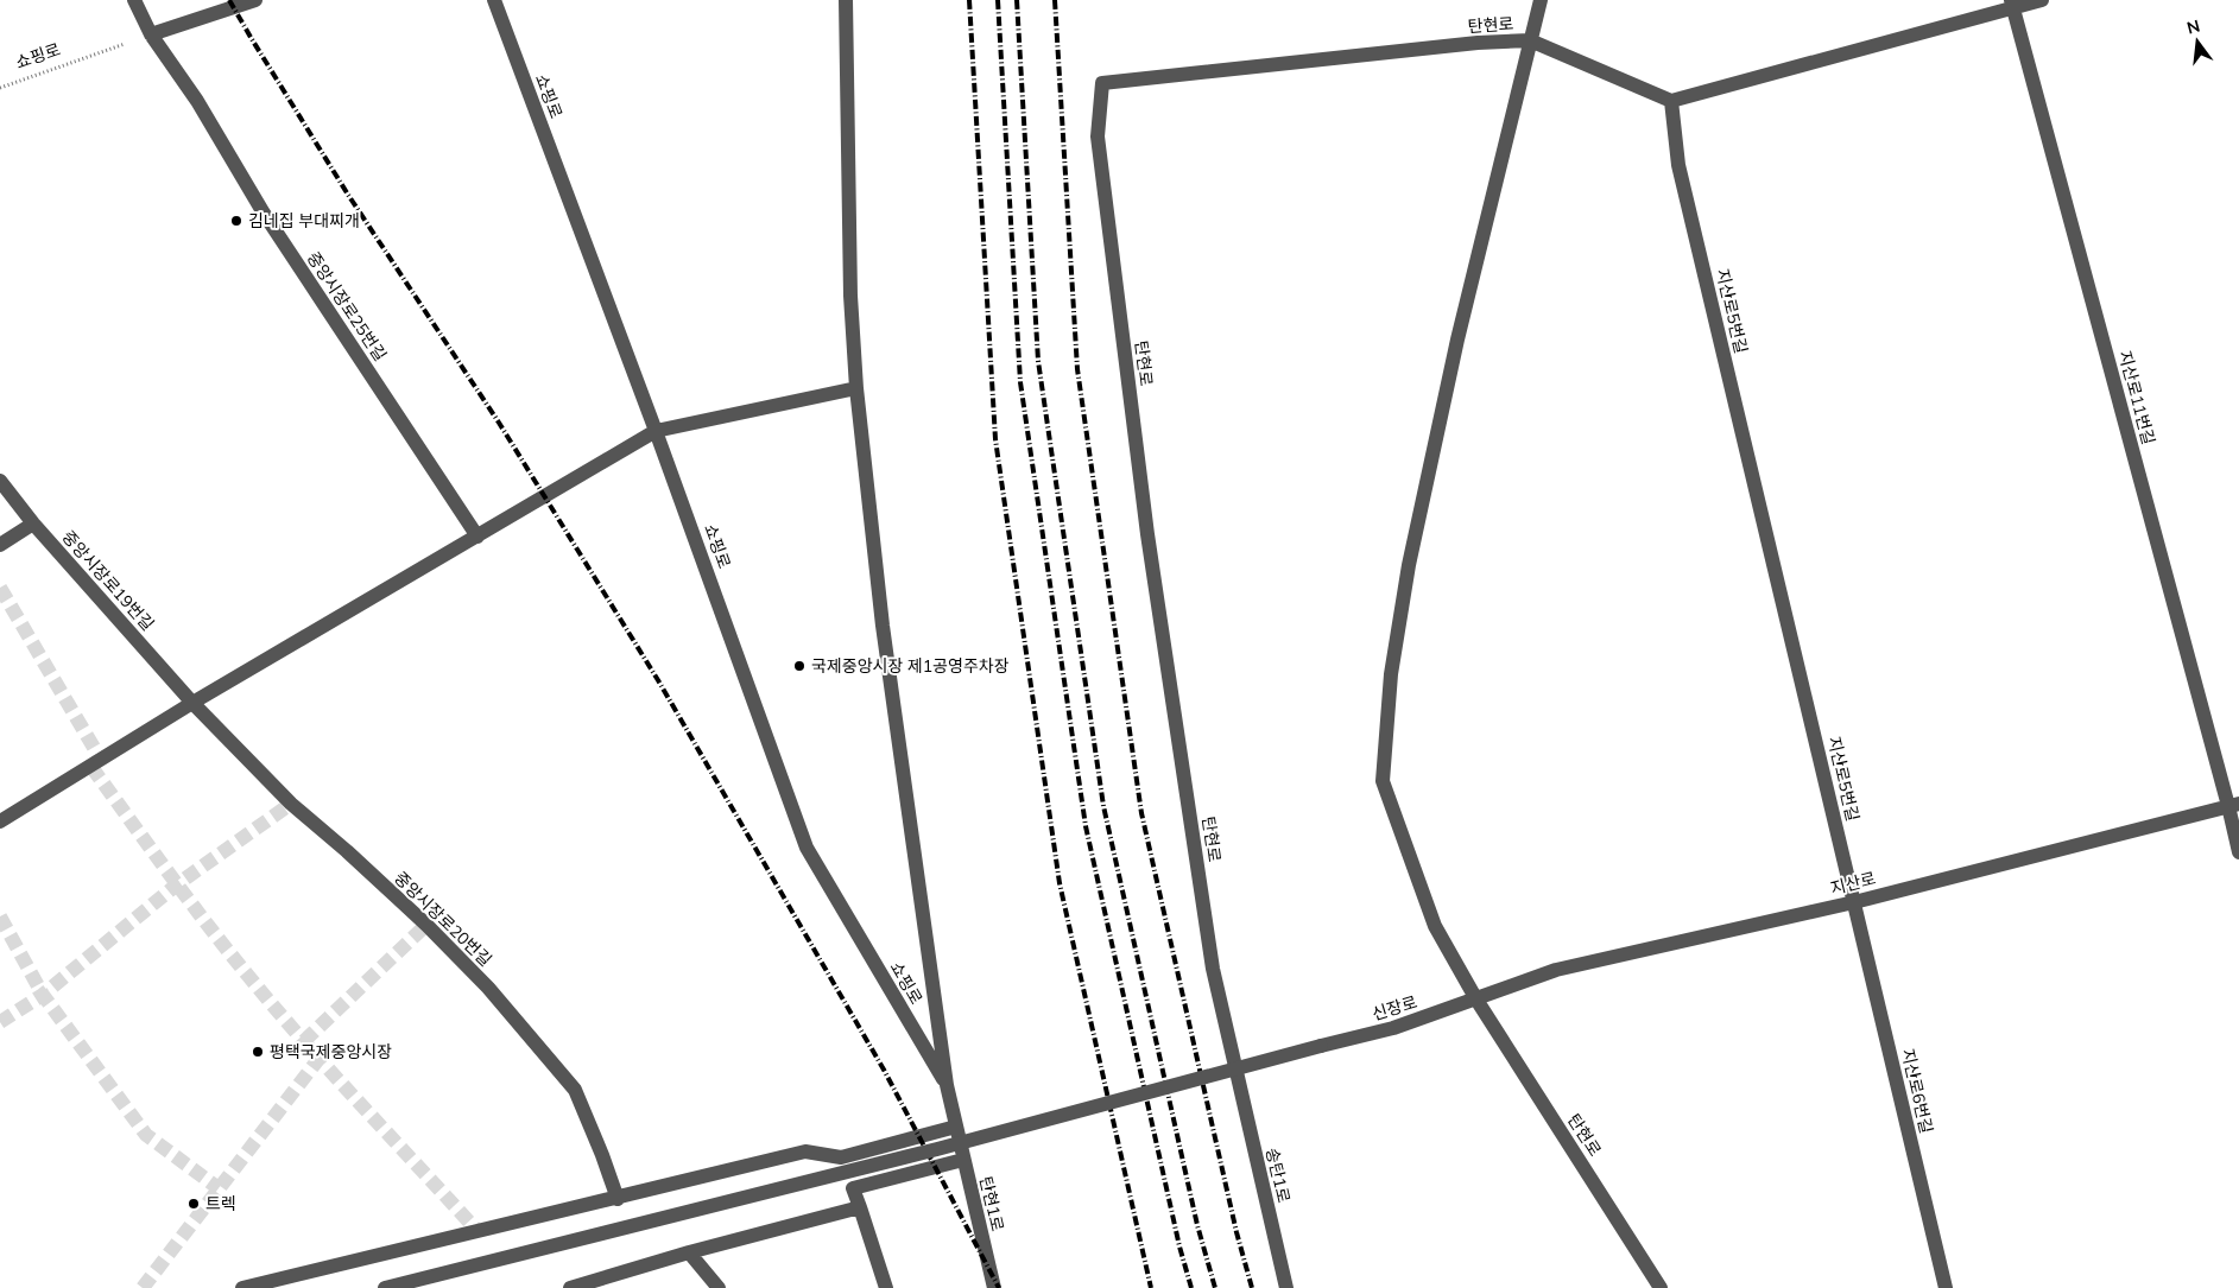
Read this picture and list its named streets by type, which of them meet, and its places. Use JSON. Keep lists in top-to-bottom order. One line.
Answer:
{"streets":{"street":["탄현로","쇼핑로","중앙시장로25번길","지산로5번길","지산로11번길","중앙시장로19번길","지산로","중앙시장로20번길","신장로","지산로6번길","송탄1로","탄현1로"]},"crossings":[["탄현로","지산로"],["탄현로","신장로"],["탄현로","송탄1로"],["쇼핑로","중앙시장로25번길"],["쇼핑로","탄현1로"],["지산로5번길","지산로"],["지산로5번길","지산로6번길"],["지산로11번길","지산로"],["중앙시장로19번길","중앙시장로20번길"],["지산로","신장로"],["지산로","지산로6번길"]],"places":["김네집 부대찌개","국제중앙시장 제1공영주차장","평택국제중앙시장","트렉"],"north":"top"}
